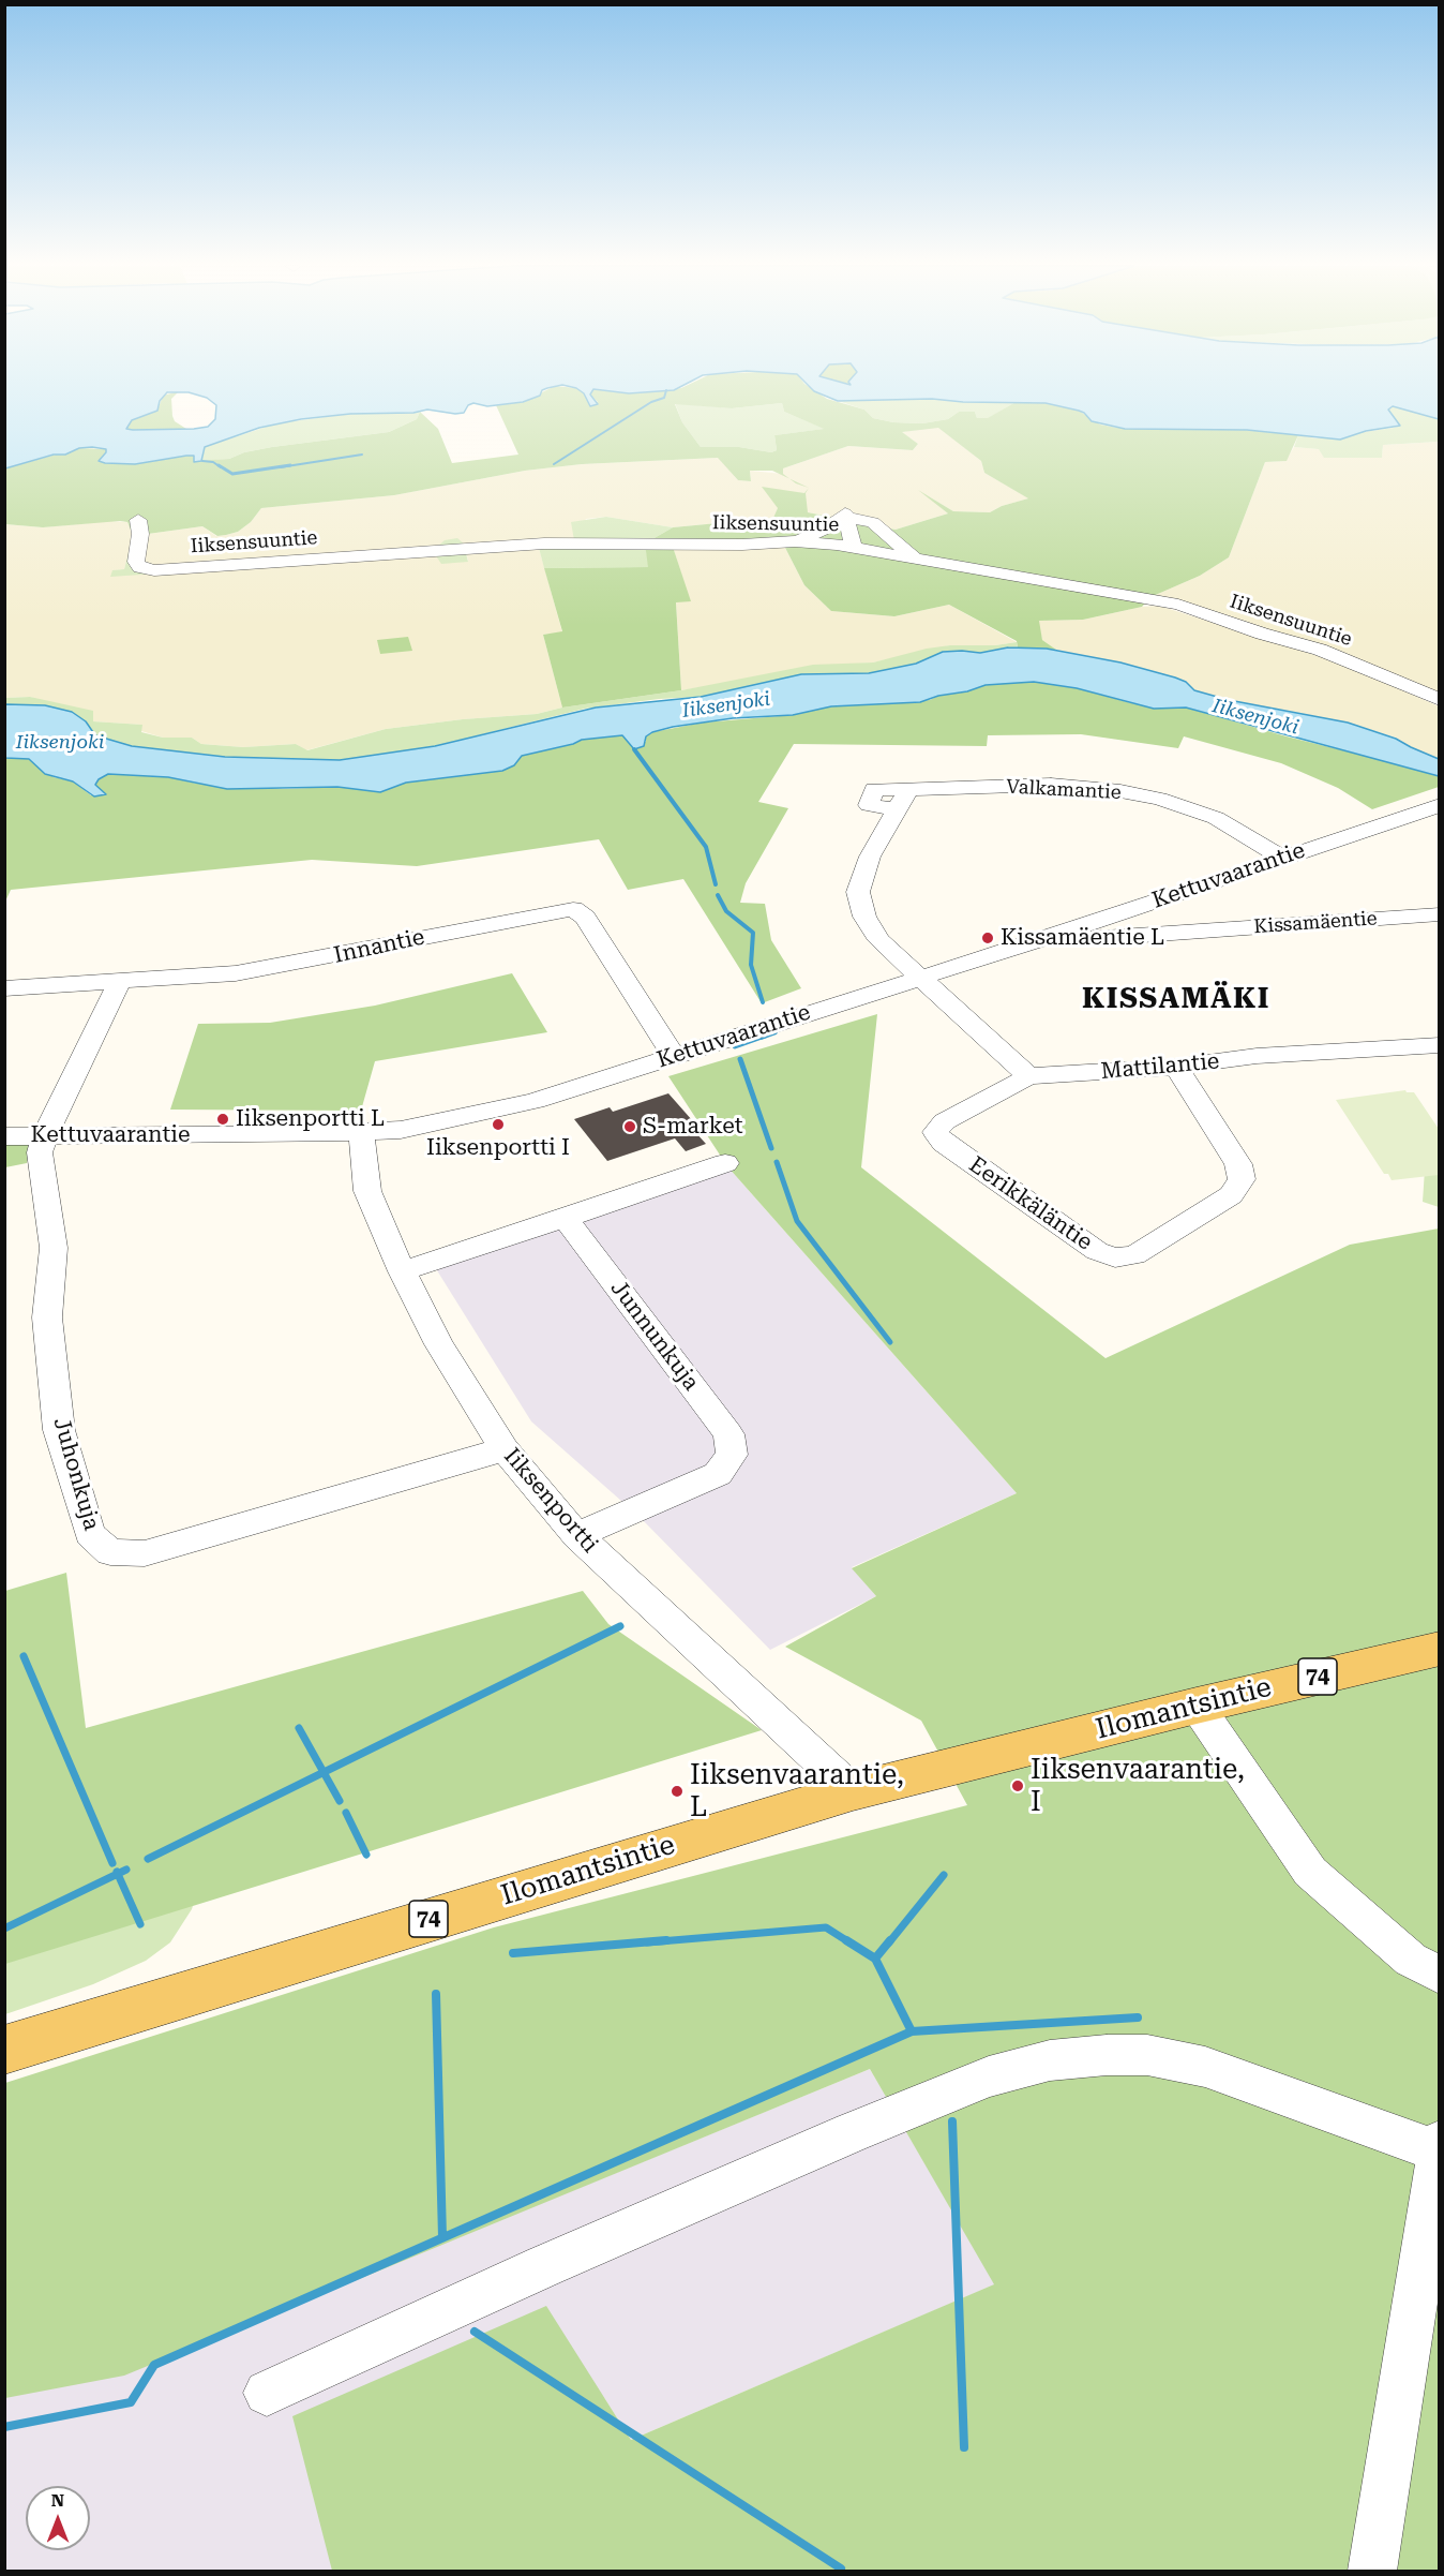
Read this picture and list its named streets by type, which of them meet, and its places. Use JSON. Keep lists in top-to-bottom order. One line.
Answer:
{"streets":{"main road":["74","Ilomantsintie"],"street":["Iiksensuuntie","Valkamantie","Kettuvaarantie","Kissamäentie","Innantie","Mattilantie","Eerikkäläntie","Junnunkuja","Juhonkuja","Iiksenportti"]},"crossings":[["Valkamantie","Kettuvaarantie"],["Kettuvaarantie","Innantie"],["Kettuvaarantie","Juhonkuja"],["Kettuvaarantie","Iiksenportti"],["Innantie","Juhonkuja"],["Mattilantie","Eerikkäläntie"],["Junnunkuja","Iiksenportti"],["Juhonkuja","Iiksenportti"],["Iiksenportti","Ilomantsintie"]],"districts":["KISSAMÄKI"],"water":["Iiksenjoki"],"places":["Kissamäentie L","Iiksenportti L","Iiksenportti I","S-market","Iiksenvaarantie, I","Iiksenvaarantie, L"],"north":"top"}
